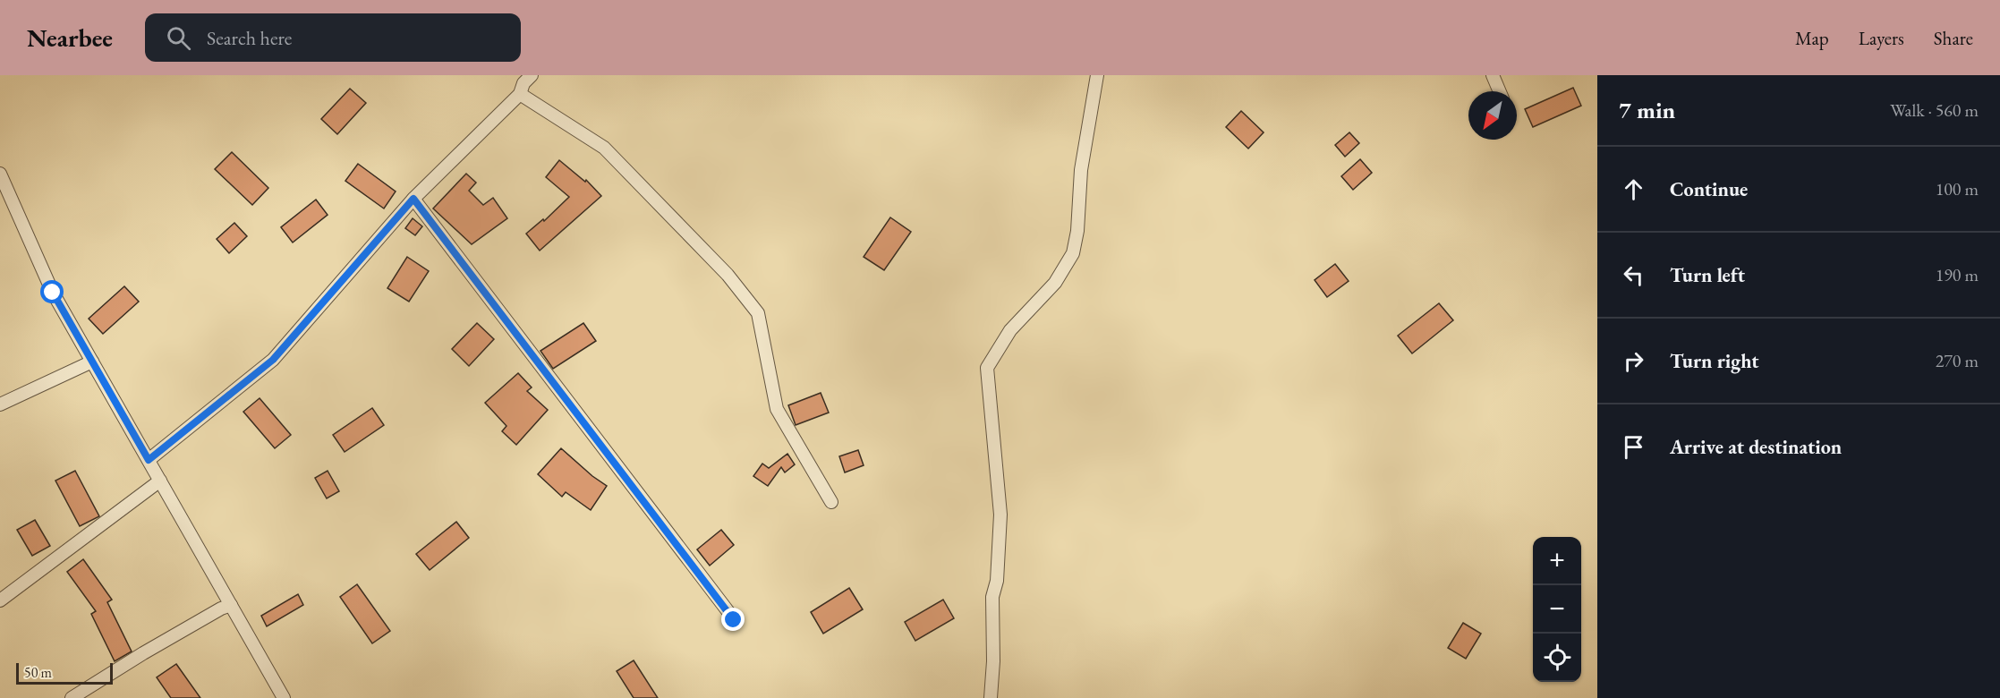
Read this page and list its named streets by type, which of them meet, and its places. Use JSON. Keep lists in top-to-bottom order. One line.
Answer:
{"scale_bar":"50 m","north":"bottom left","page":{"header":"Nearbee","search":"Search here","nav":["Map","Layers","Share"],"heading":["7 min","Walk · 560 m"],"list":[["Continue","100 m"],["Turn left","190 m"],["Turn right","270 m"],"Arrive at destination"],"map_buttons":["+","−"],"scale":"50 m"}}
